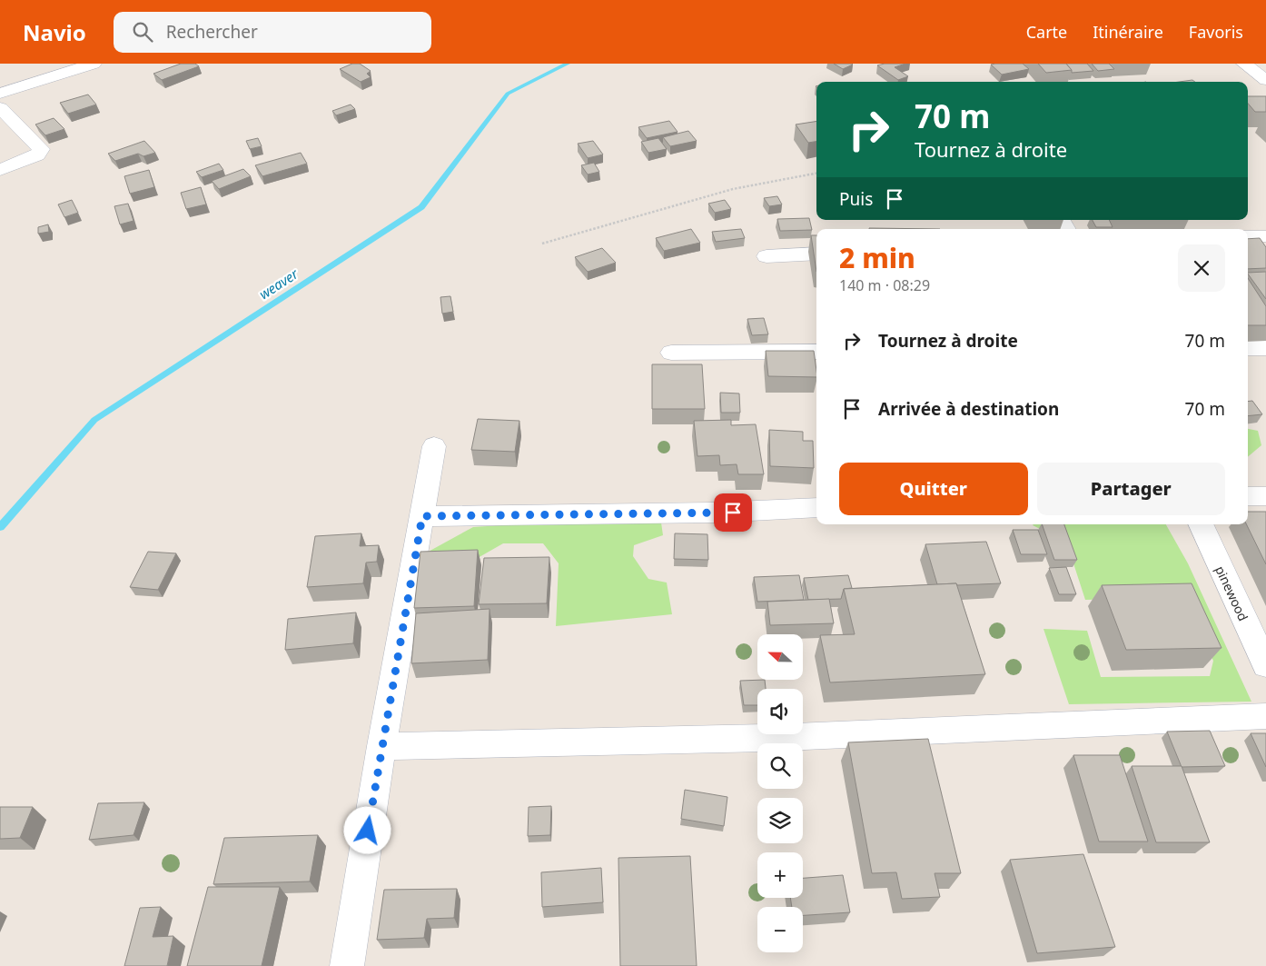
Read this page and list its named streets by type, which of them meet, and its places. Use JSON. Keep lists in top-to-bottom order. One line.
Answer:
{"streets":{"street":["pinewood"]},"water":["weaver"],"north":"left","page":{"header":"Navio","search":"Rechercher","nav":["Carte","Itinéraire","Favoris"],"turn":["70 m","Tournez à droite"],"then":"Puis","heading":["2 min","140 m · 08:29"],"list":[{"name":"Tournez à droite","value":"70 m"},{"name":"Arrivée à destination","value":"70 m"}],"buttons":["Quitter","Partager"],"map_buttons":["+","−"]}}
